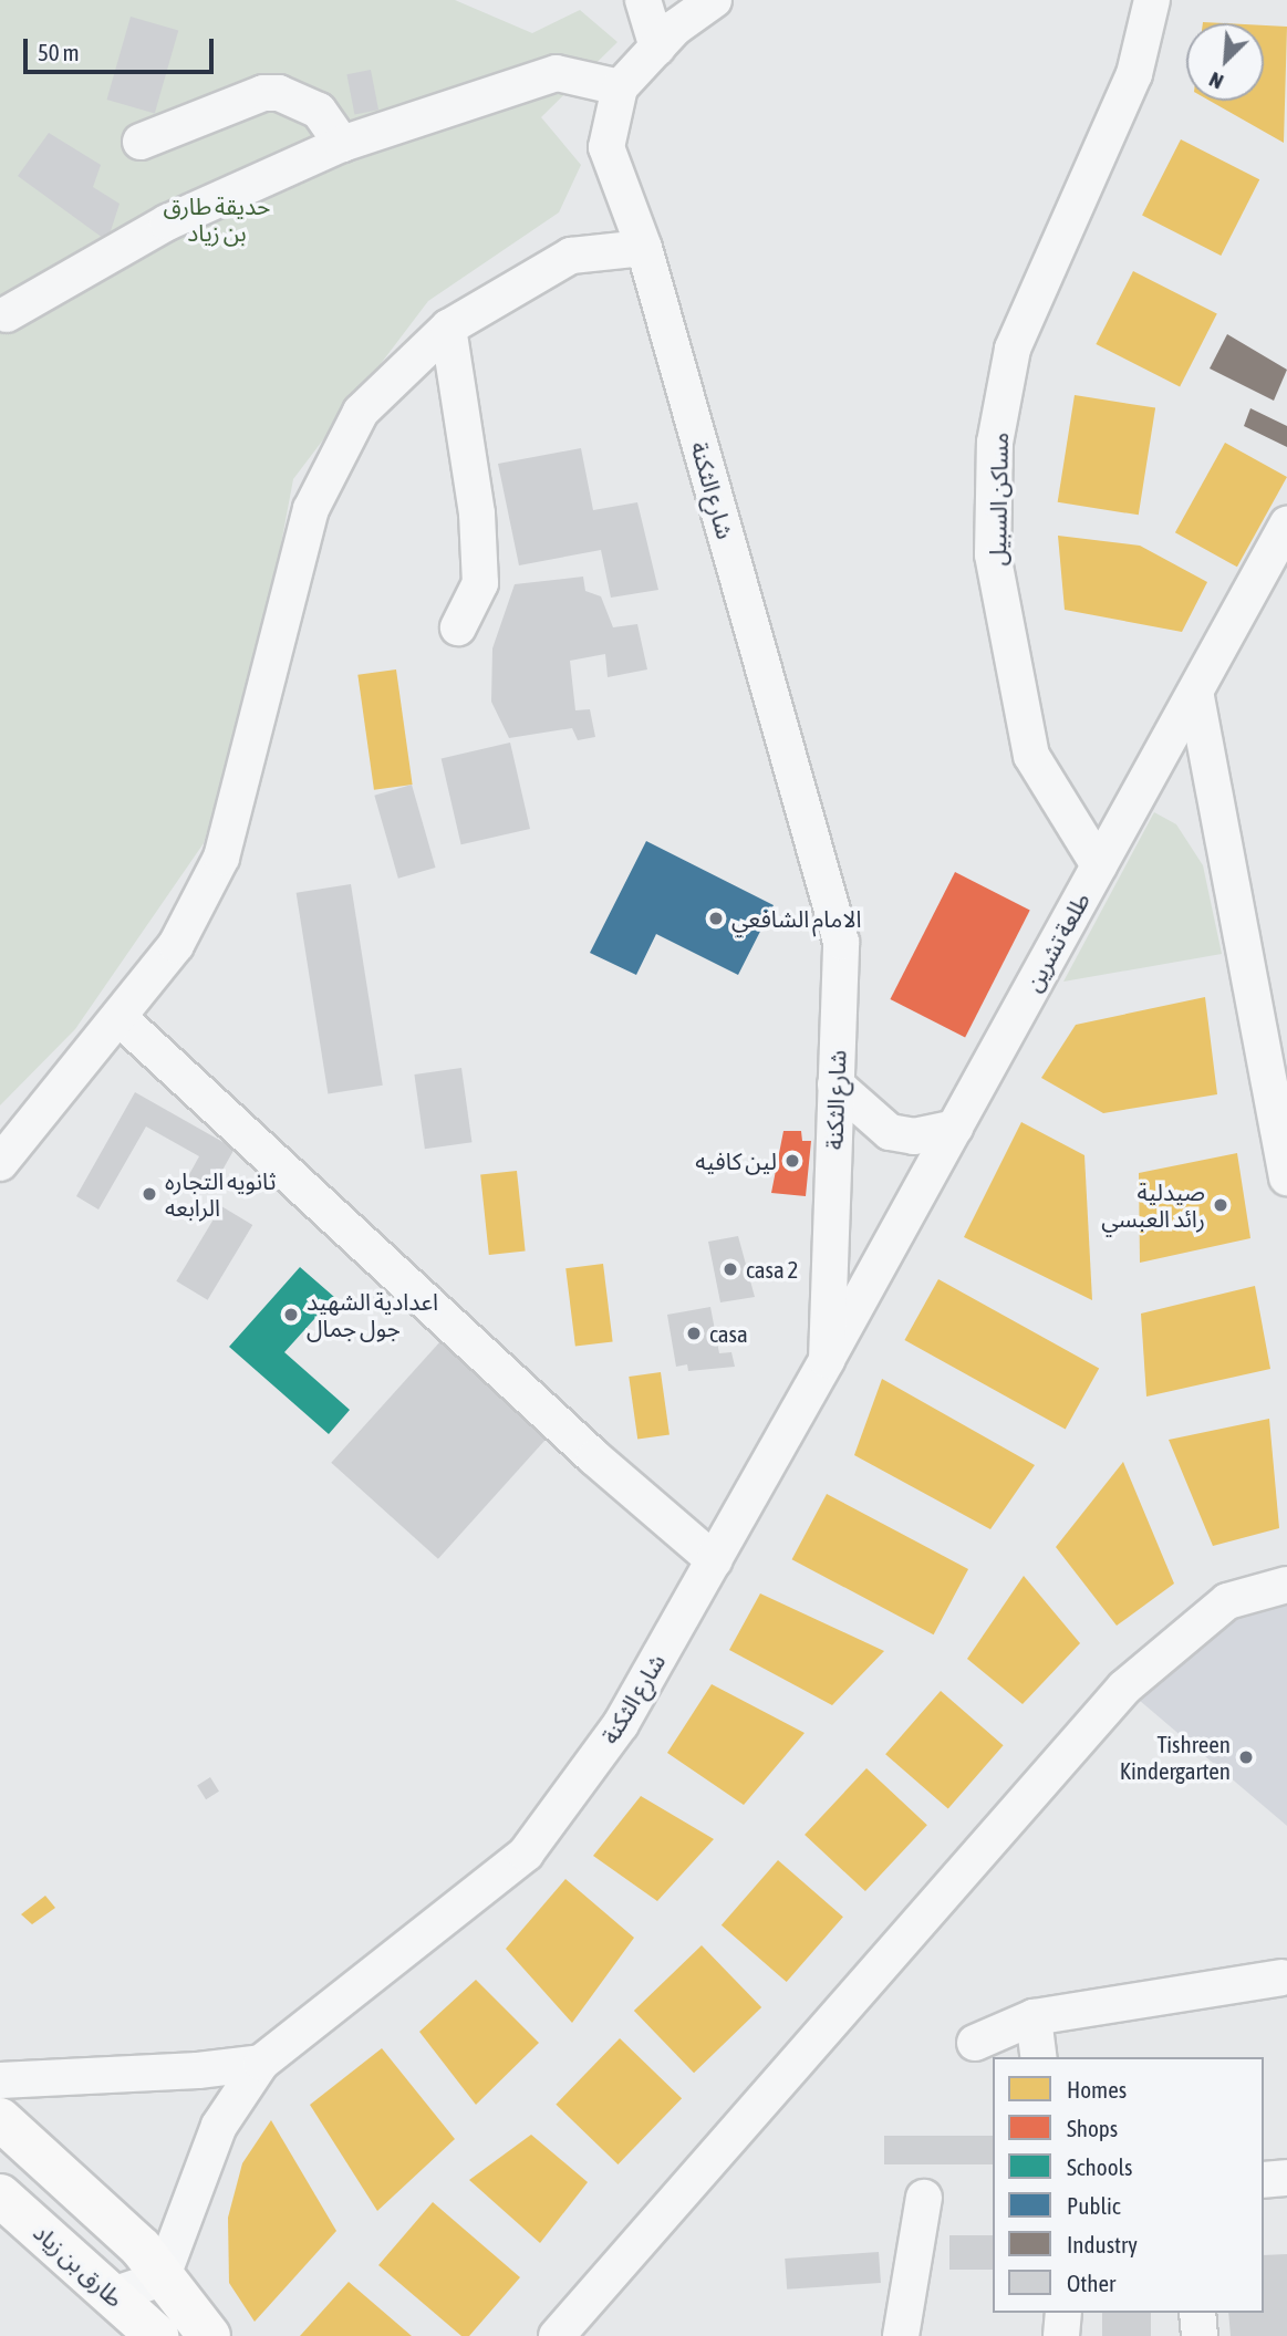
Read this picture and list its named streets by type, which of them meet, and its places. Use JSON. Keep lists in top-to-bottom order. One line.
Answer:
{"streets":{"main road":["طارق بن زياد"],"street":["شارع الثكنة","مساكن السبيل","طلعة تشرين"]},"crossings":[["شارع الثكنة","طلعة تشرين"],["مساكن السبيل","طلعة تشرين"]],"parks":["حديقة طارق بن زياد"],"places":["الامام الشافعي","لين كافيه","ثانويه التجاره الرابعه","صيدلية رائد العبسي","casa 2","اعدادية الشهيد جول جمال","casa","Tishreen Kindergarten"],"legend":["Homes","Shops","Schools","Public","Industry","Other"],"scale_bar":"50 m","north":"bottom left"}
